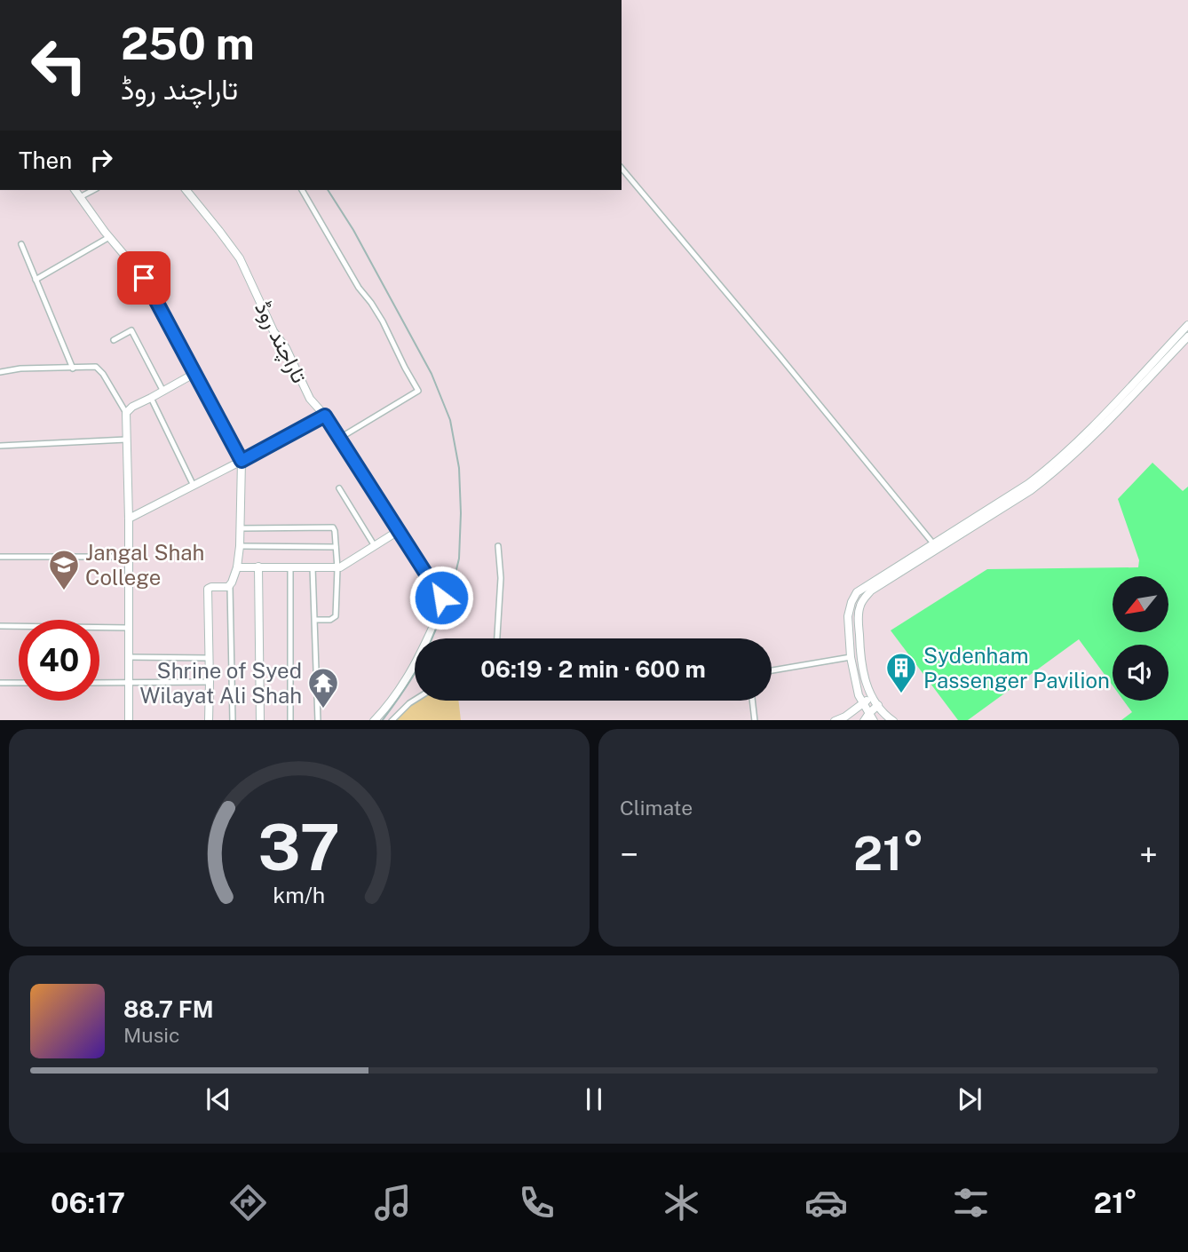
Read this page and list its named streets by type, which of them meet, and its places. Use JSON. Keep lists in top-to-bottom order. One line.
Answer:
{"streets":{"street":["تاراچند روڈ"]},"places":{"school or university":["Jangal Shah College"],"building":["Sydenham Passenger Pavilion"],"temple":["Shrine of Syed Wilayat Ali Shah"]},"north":"bottom left","page":{"turn":["250 m","تاراچند روڈ"],"then":"Then","limit":"40","trip":"06:19 · 2 min · 600 m","tile":"Climate","heat":["−","21°","+"],"song":["88.7 FM","Music"],"tabs":["06:17","21°"],"gauge":["37","km/h"]}}
